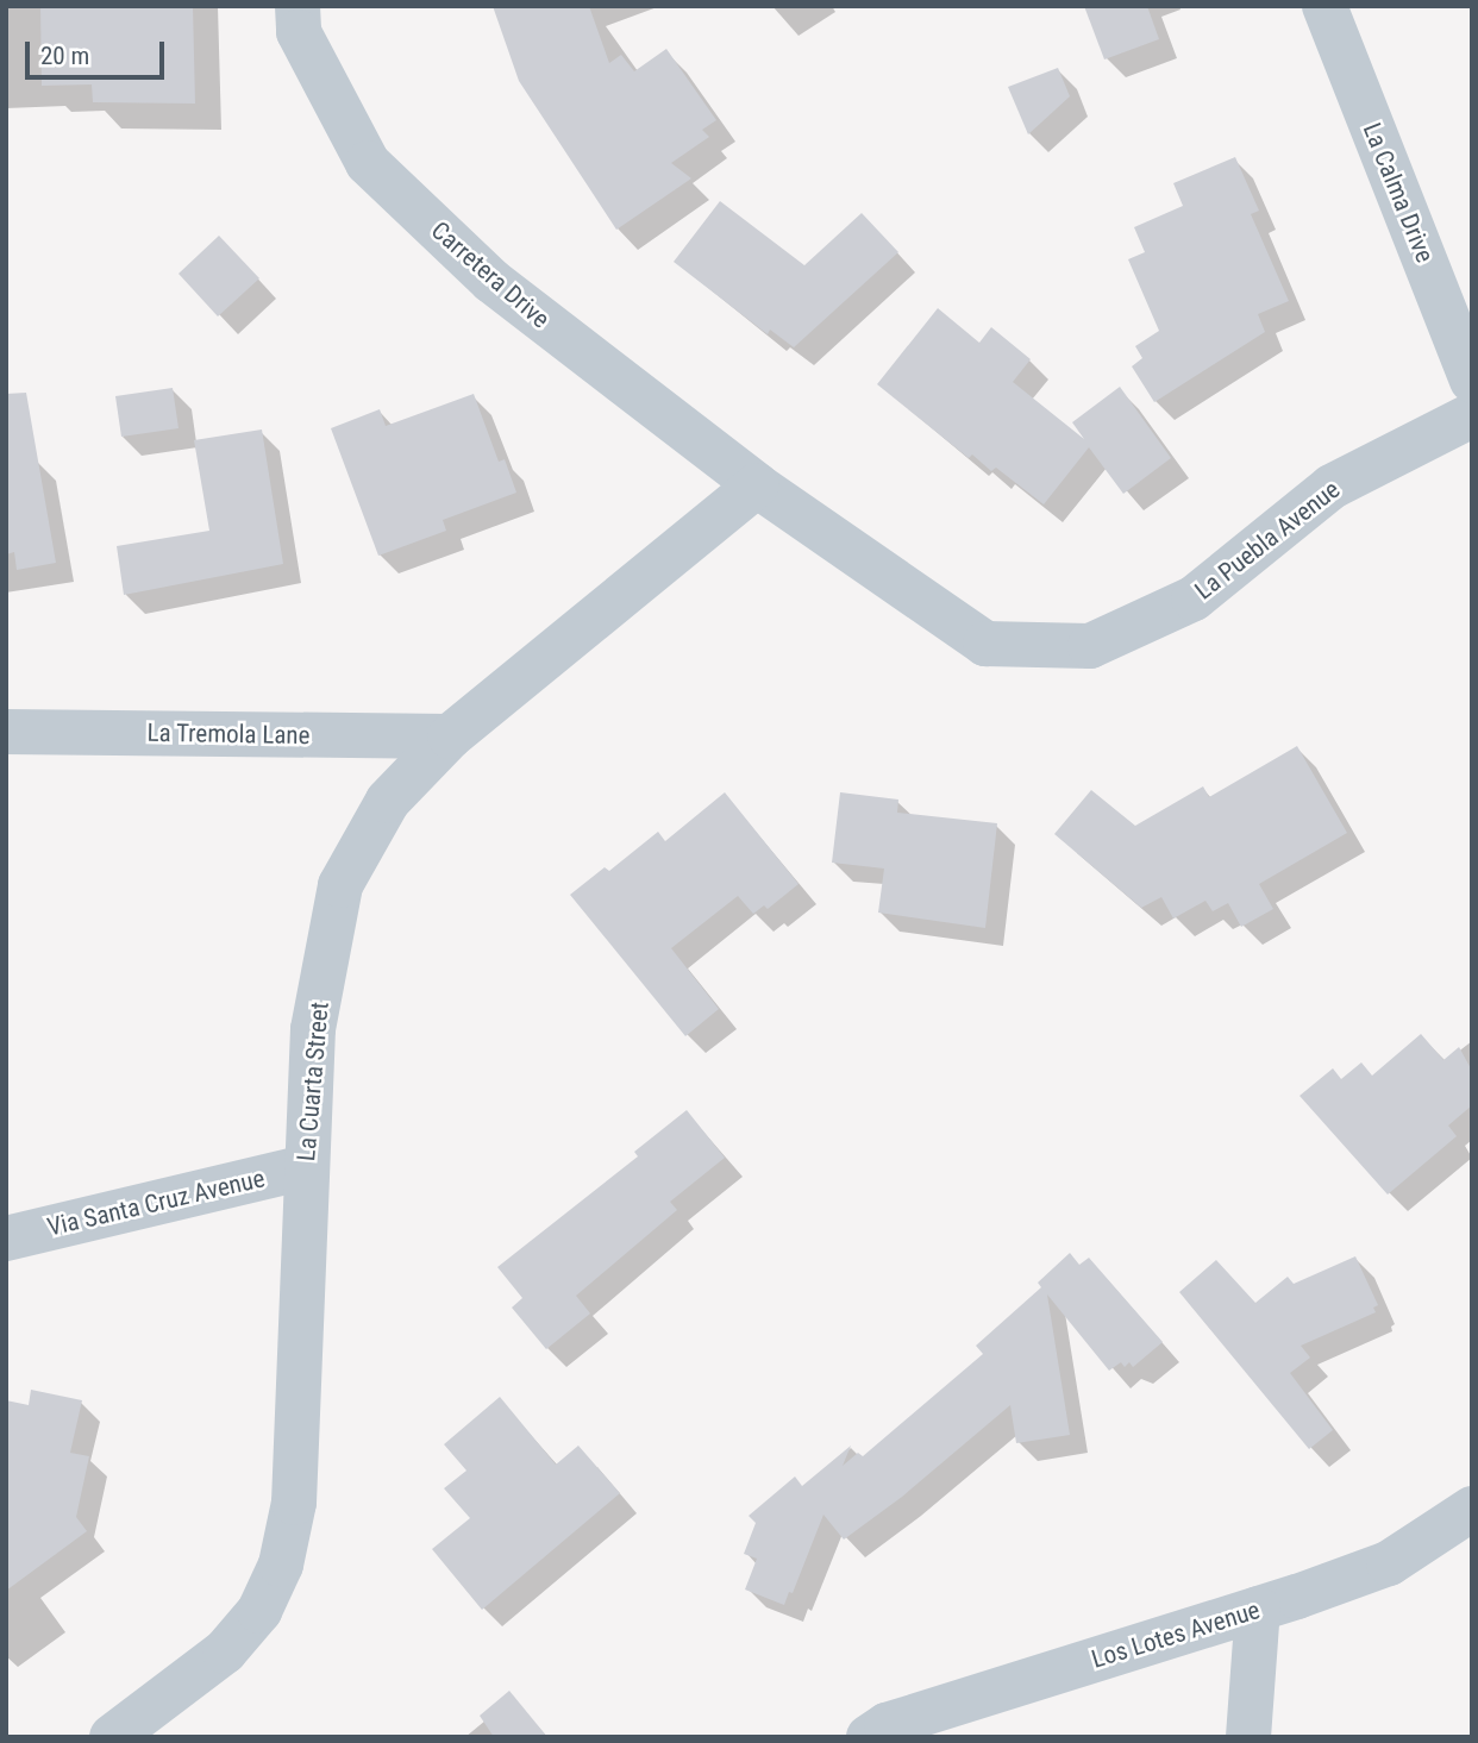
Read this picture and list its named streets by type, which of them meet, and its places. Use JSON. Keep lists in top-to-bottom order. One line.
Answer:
{"streets":{"street":["La Calma Drive","Carretera Drive","La Puebla Avenue","La Tremola Lane","La Cuarta Street","Via Santa Cruz Avenue","Los Lotes Avenue"]},"crossings":[["Carretera Drive","La Puebla Avenue"],["Carretera Drive","La Cuarta Street"],["La Puebla Avenue","La Cuarta Street"],["La Tremola Lane","La Cuarta Street"],["La Cuarta Street","Via Santa Cruz Avenue"]],"scale_bar":"20 m"}
